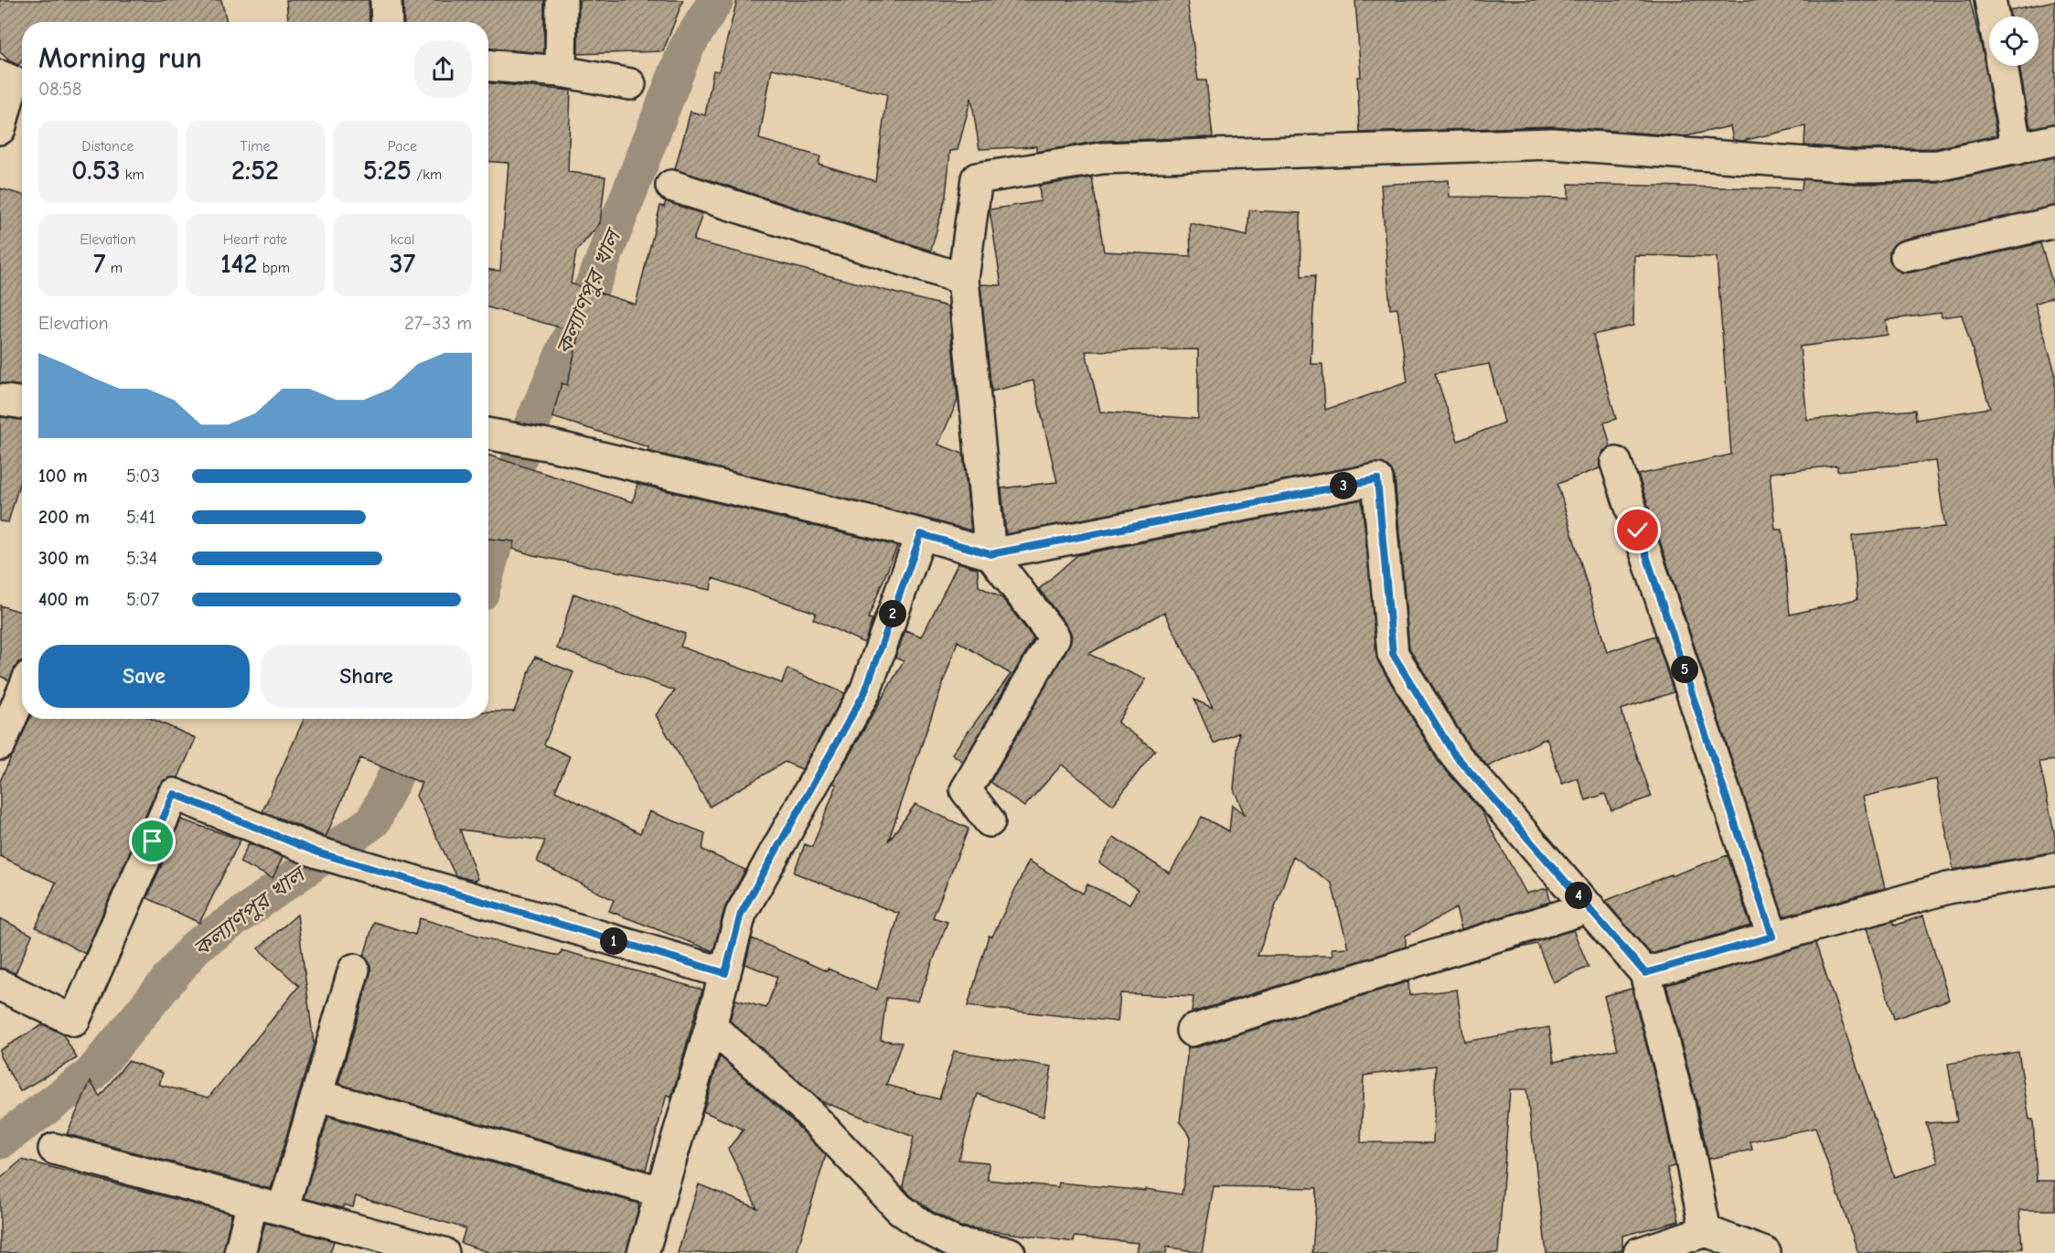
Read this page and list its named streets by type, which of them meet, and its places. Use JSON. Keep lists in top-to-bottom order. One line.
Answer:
{"water":["কল্যাণপুর খাল"],"page":{"heading":["Morning run","08:58"],"stats":[["Distance","0.53 km"],["Time","2:52"],["Pace","5:25 /km"],["Elevation","7 m"],["Heart rate","142 bpm"],["kcal","37"]],"chart":["Elevation","27–33 m"],"list":[{"name":"100 m","note":"5:03"},{"name":"200 m","note":"5:41"},{"name":"300 m","note":"5:34"},{"name":"400 m","note":"5:07"}],"pins":["3","2","5","4","1"],"buttons":["Save","Share"]}}
